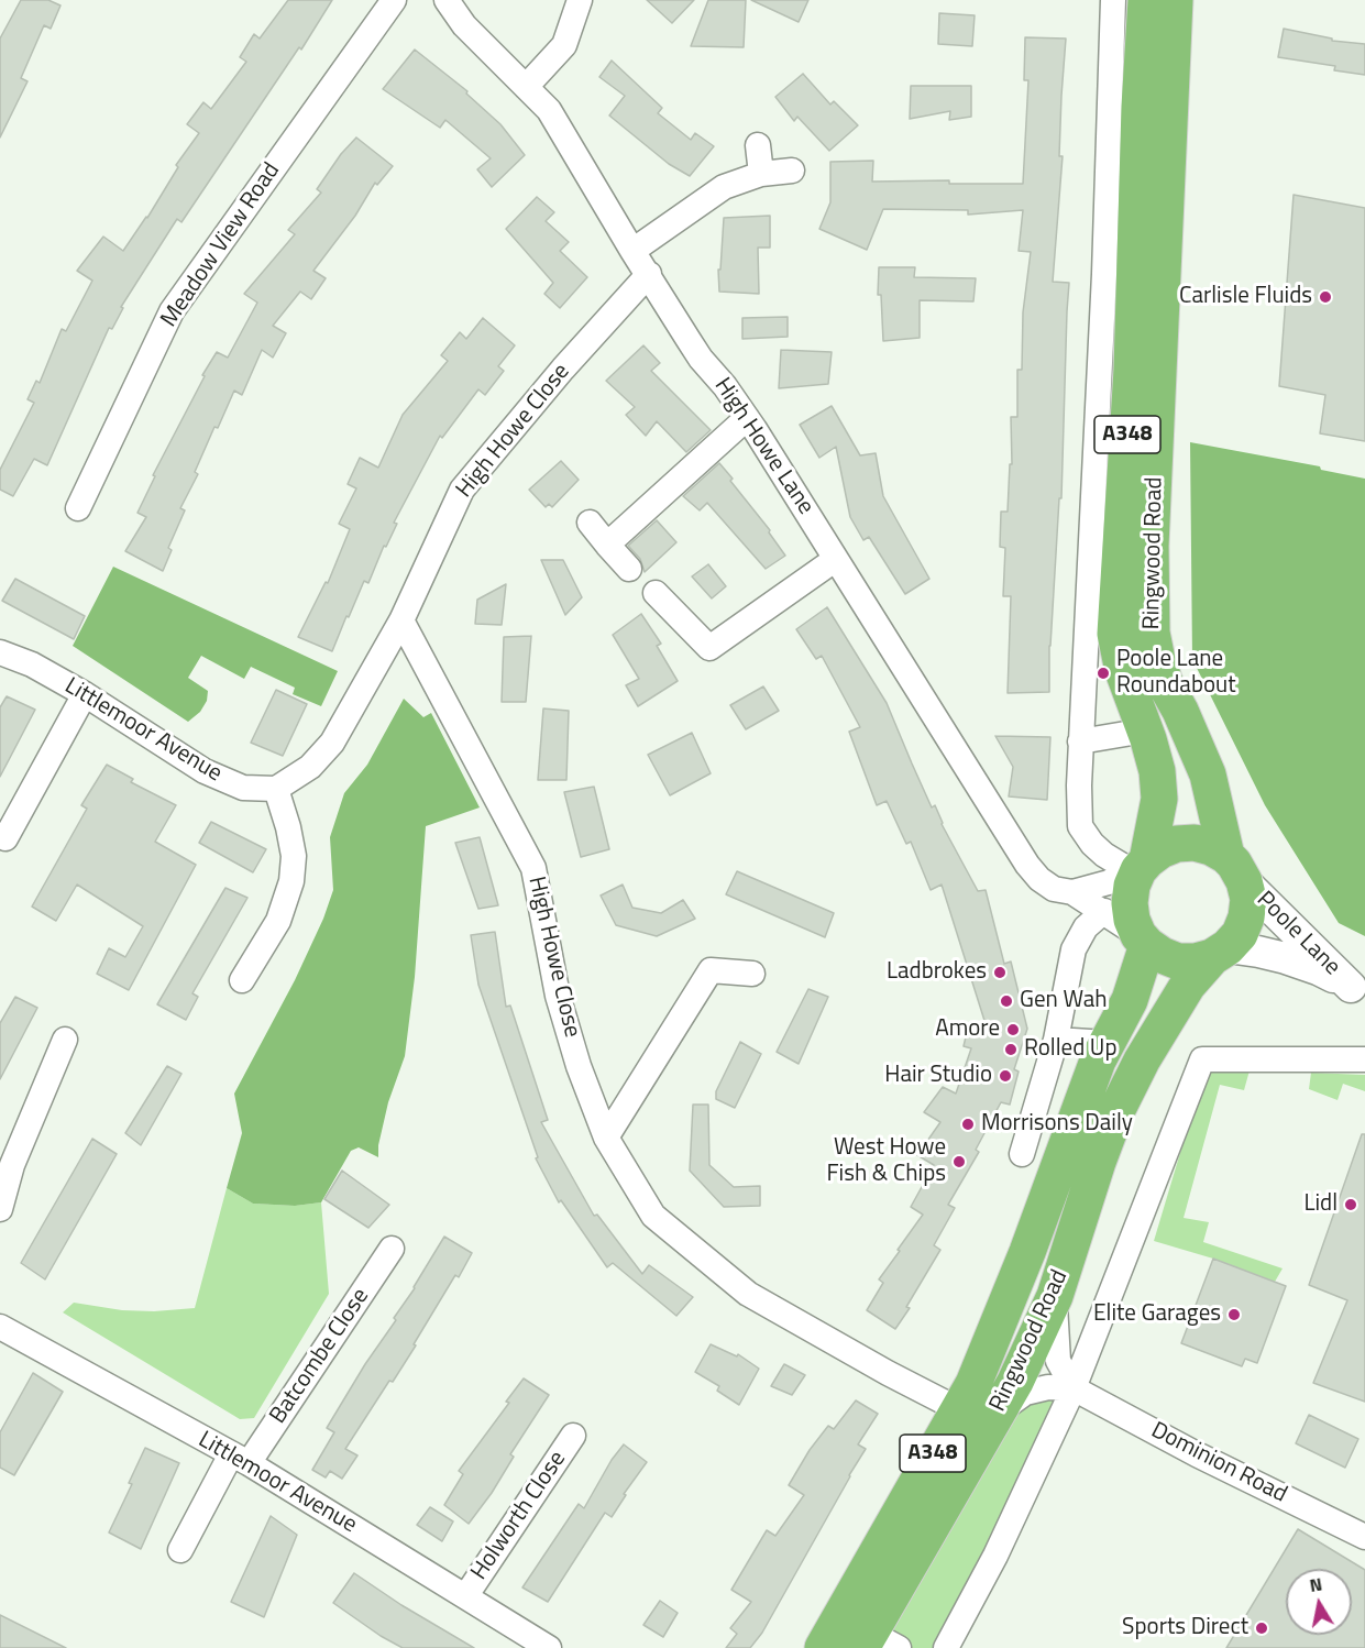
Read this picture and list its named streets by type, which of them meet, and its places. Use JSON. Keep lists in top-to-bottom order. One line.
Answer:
{"streets":{"highway":["A348","Ringwood Road"],"street":["Meadow View Road","High Howe Close","High Howe Lane","Littlemoor Avenue","Poole Lane","Batcombe Close","Dominion Road","Holworth Close"]},"crossings":[["High Howe Close","High Howe Lane"],["High Howe Close","Ringwood Road"],["High Howe Lane","Ringwood Road"],["High Howe Lane","Poole Lane"],["Ringwood Road","Poole Lane"],["Littlemoor Avenue","Batcombe Close"],["Littlemoor Avenue","Holworth Close"]],"places":["Carlisle Fluids","Poole Lane Roundabout","Ladbrokes","Gen Wah","Amore","Rolled Up","Hair Studio","Morrisons Daily","West Howe Fish & Chips","Lidl","Elite Garages","Sports Direct"],"north":"top"}
